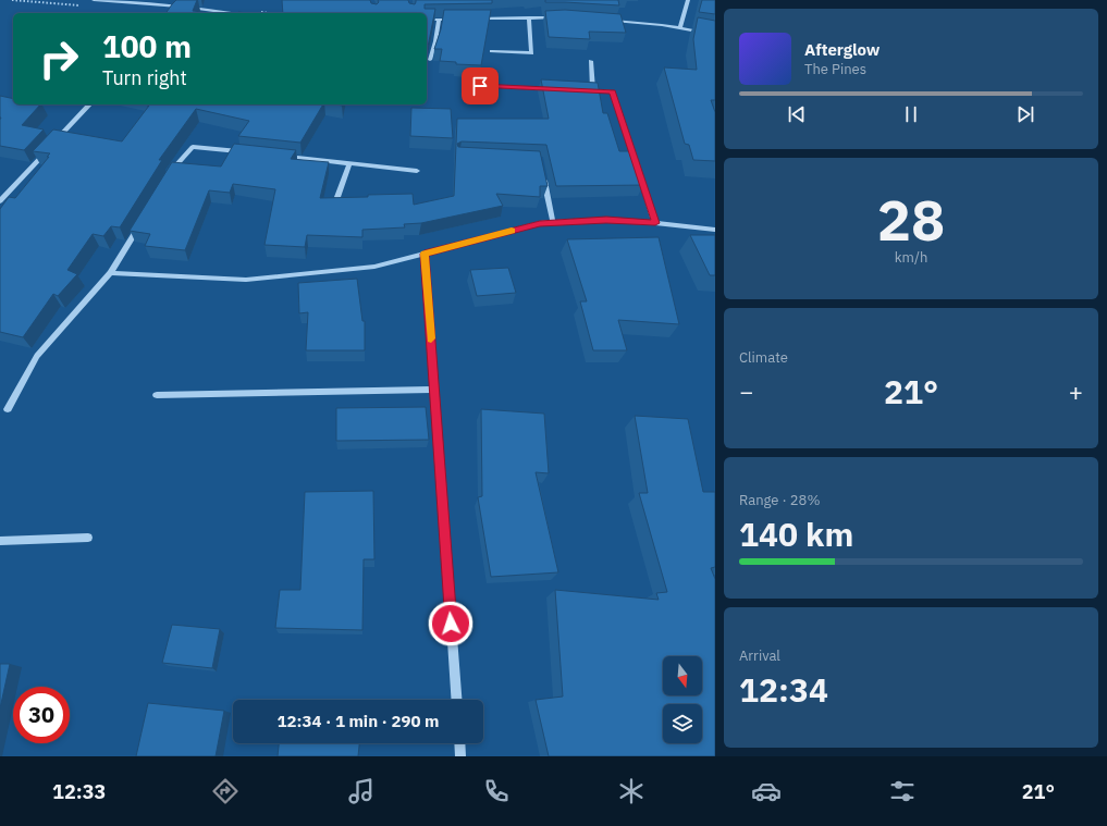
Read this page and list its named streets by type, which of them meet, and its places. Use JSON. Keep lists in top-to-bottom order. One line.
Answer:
{"north":"bottom","page":{"turn":["100 m","Turn right"],"song":["Afterglow","The Pines"],"tile":[["28","km/h"],"Climate",["Range · 28%","140 km"],["Arrival","12:34"]],"heat":["−","21°","+"],"limit":"30","trip":"12:34 · 1 min · 290 m","tabs":["12:33","21°"]}}
